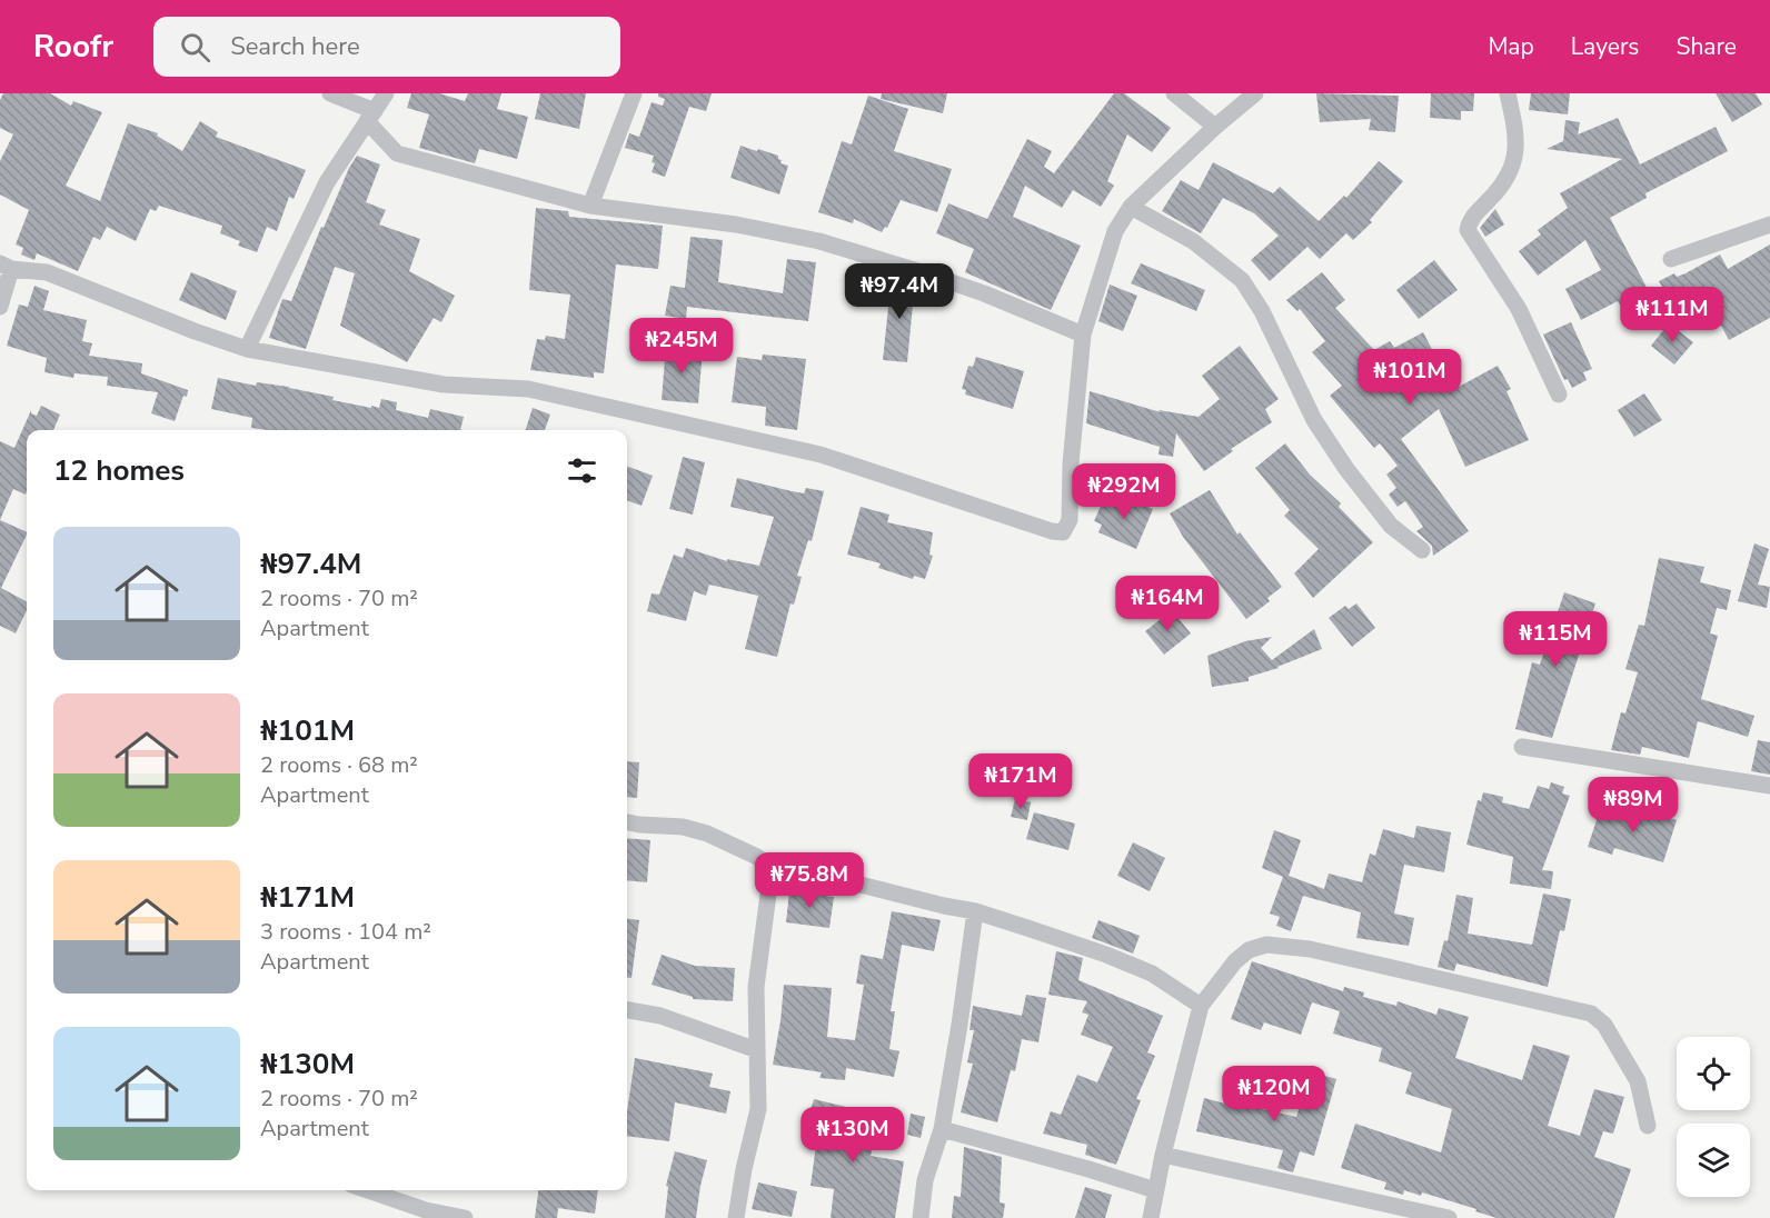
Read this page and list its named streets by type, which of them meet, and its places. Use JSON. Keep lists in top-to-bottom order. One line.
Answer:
{"page":{"header":"Roofr","search":"Search here","nav":["Map","Layers","Share"],"price":["₦97.4M","₦111M","₦245M","₦101M","₦292M","₦164M","₦115M","₦171M","₦89M","₦75.8M","₦120M","₦130M"],"heading":"12 homes","list":[{"name":"₦97.4M","note":"2 rooms · 70 m² · Apartment"},{"name":"₦101M","note":"2 rooms · 68 m² · Apartment"},{"name":"₦171M","note":"3 rooms · 104 m² · Apartment"},{"name":"₦130M","note":"2 rooms · 70 m² · Apartment"}]}}
